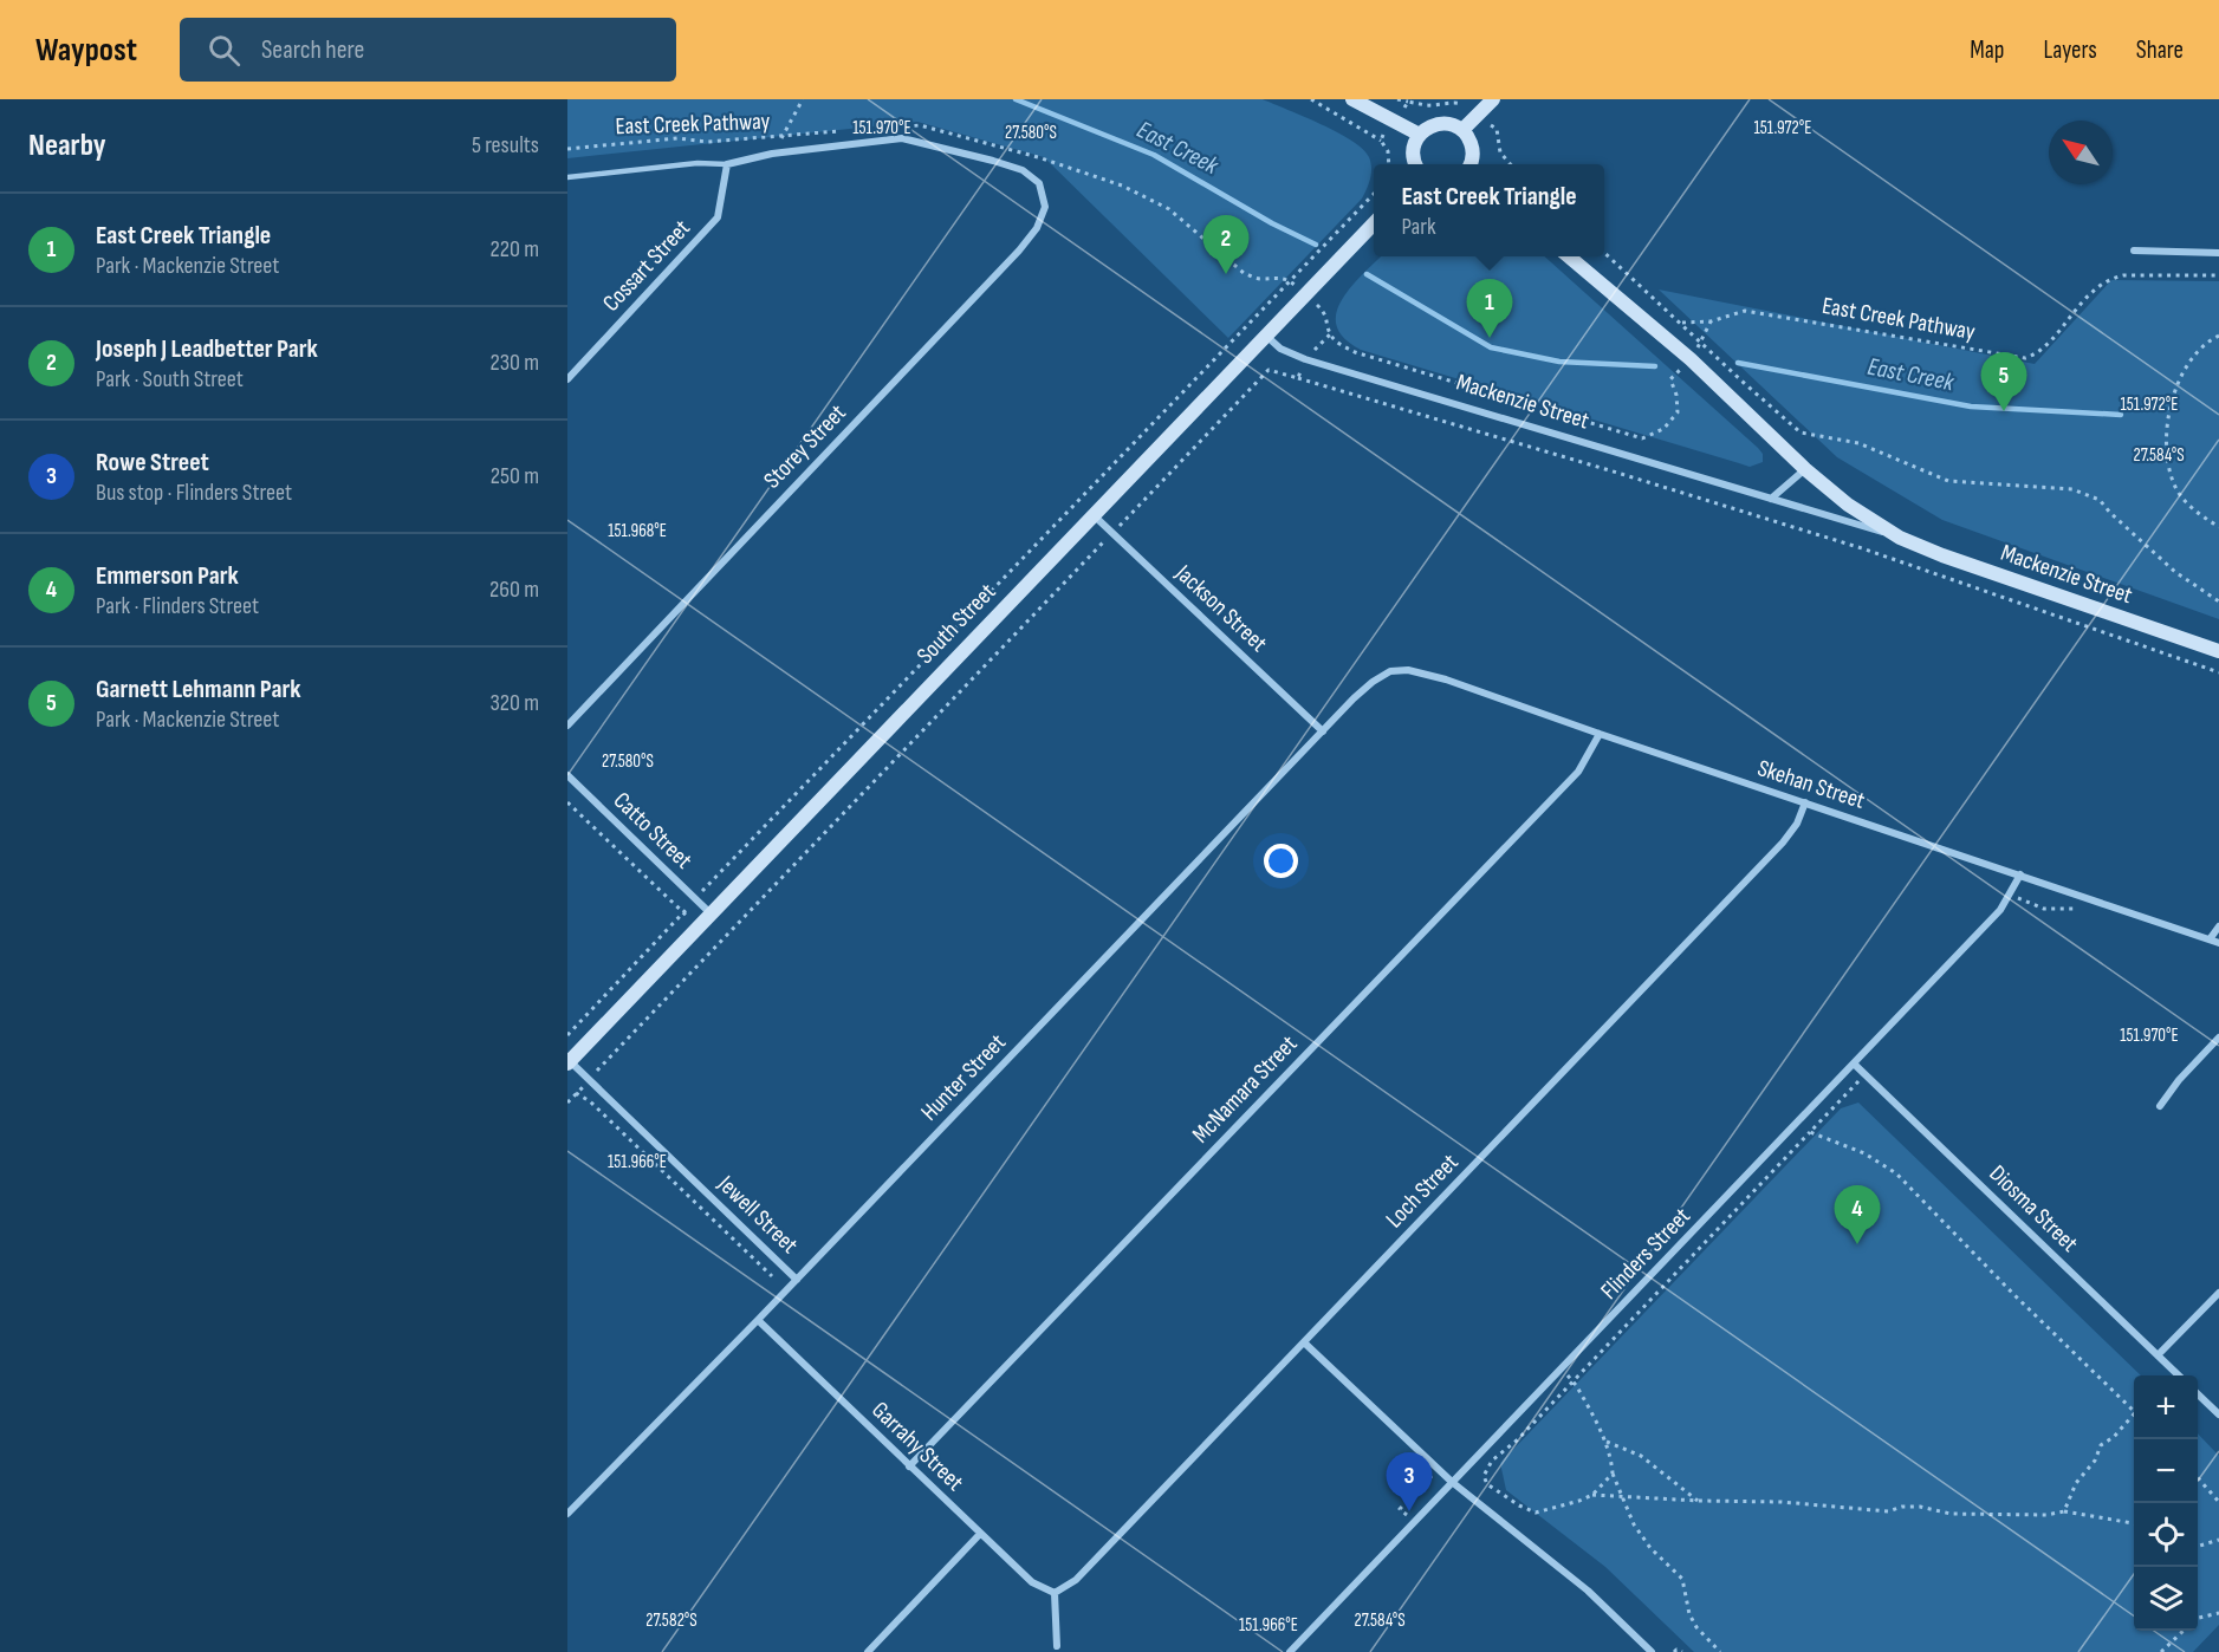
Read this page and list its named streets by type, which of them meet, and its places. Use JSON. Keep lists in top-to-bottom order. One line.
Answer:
{"streets":{"street":["Cossart Street","Mackenzie Street","Storey Street","Jackson Street","South Street","Skehan Street","Catto Street","Hunter Street","McNamara Street","Loch Street","Diosma Street","Jewell Street","Flinders Street","Garrahy Street"],"path":["East Creek Pathway"]},"crossings":[["Cossart Street","Storey Street"],["Mackenzie Street","South Street"],["Jackson Street","South Street"],["Jackson Street","Hunter Street"],["South Street","Catto Street"],["South Street","Jewell Street"],["Skehan Street","Hunter Street"],["Skehan Street","McNamara Street"],["Skehan Street","Loch Street"],["Skehan Street","Flinders Street"],["Hunter Street","Jewell Street"],["Hunter Street","Garrahy Street"],["McNamara Street","Garrahy Street"],["Loch Street","Garrahy Street"],["Diosma Street","Flinders Street"]],"water":["East Creek"],"north":"top left","page":{"header":"Waypost","search":"Search here","nav":["Map","Layers","Share"],"heading":["Nearby","5 results"],"popup":["East Creek Triangle","Park"],"list":[{"mark":"1","name":"East Creek Triangle","note":"Park · Mackenzie Street","value":"220 m"},{"mark":"2","name":"Joseph J Leadbetter Park","note":"Park · South Street","value":"230 m"},{"mark":"3","name":"Rowe Street","note":"Bus stop · Flinders Street","value":"250 m"},{"mark":"4","name":"Emmerson Park","note":"Park · Flinders Street","value":"260 m"},{"mark":"5","name":"Garnett Lehmann Park","note":"Park · Mackenzie Street","value":"320 m"}],"pins":["2","1","5","4","3"],"map_buttons":["+","−"]},"coordinates":["151.970°E","151.972°E","27.580°S","27.584°S","151.968°E","151.966°E","27.582°S"]}
